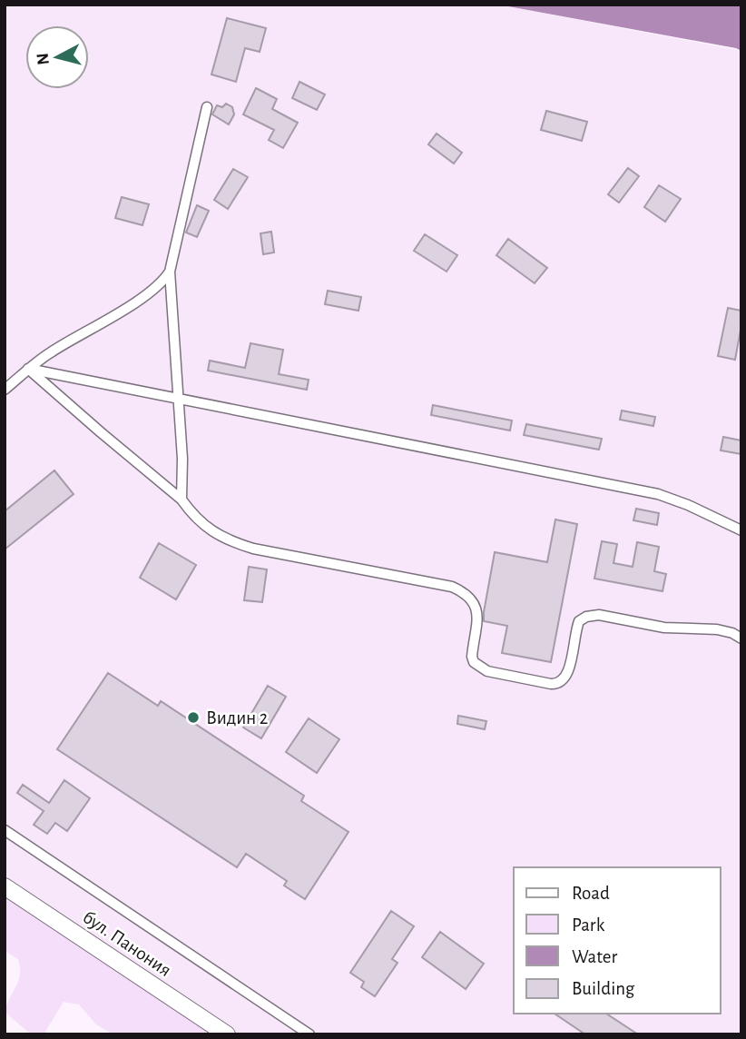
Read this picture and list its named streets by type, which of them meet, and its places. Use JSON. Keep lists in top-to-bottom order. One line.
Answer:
{"streets":{"main road":["бул. Панония"]},"places":["Видин 2"],"legend":["Road","Park","Water","Building"],"north":"left"}
